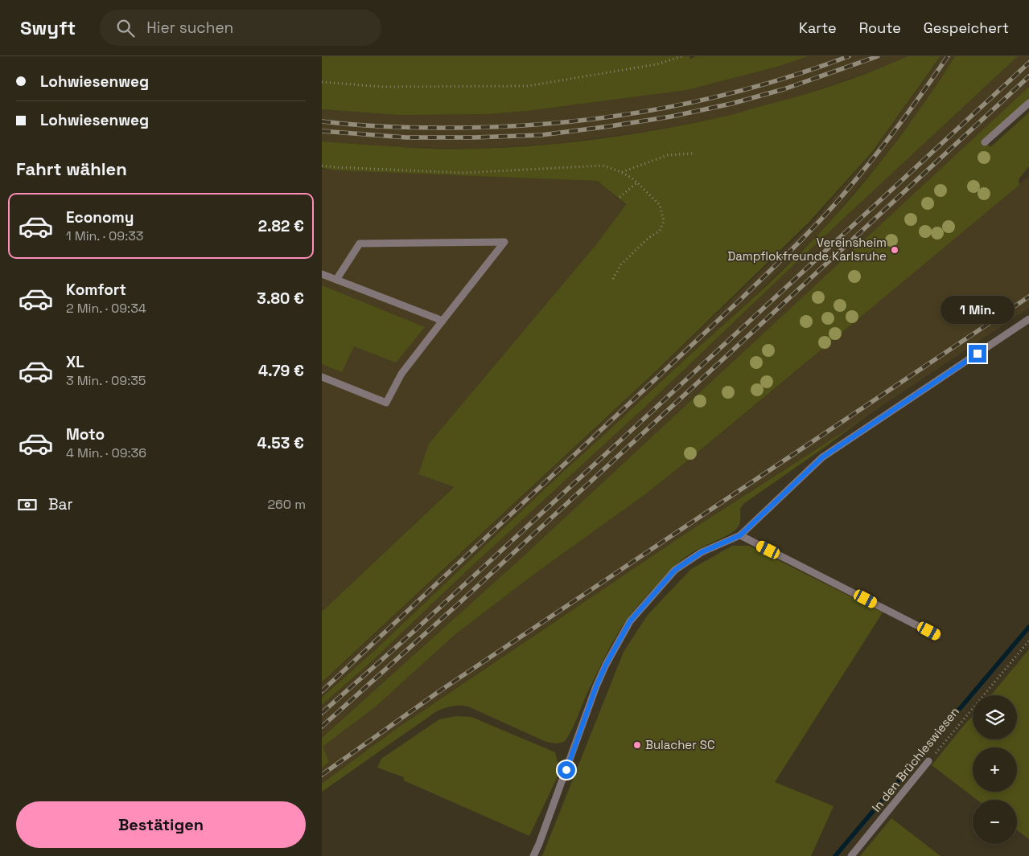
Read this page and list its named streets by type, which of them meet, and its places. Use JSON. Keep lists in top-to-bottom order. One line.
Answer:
{"streets":{"lane":["In den Brüchleswiesen"]},"places":["Vereinsheim Dampflokfreunde Karlsruhe","Bulacher SC"],"page":{"header":"Swyft","search":"Hier suchen","nav":["Karte","Route","Gespeichert"],"banner":["Lohwiesenweg","Lohwiesenweg"],"heading":"Fahrt wählen","list":[{"name":"Economy","note":"1 Min. · 09:33","value":"2.82 €"},{"name":"Komfort","note":"2 Min. · 09:34","value":"3.80 €"},{"name":"XL","note":"3 Min. · 09:35","value":"4.79 €"},{"name":"Moto","note":"4 Min. · 09:36","value":"4.53 €"}],"bubble":"1 Min.","pay":["Bar","260 m"],"map_buttons":["+","−"],"buttons":"Bestätigen"}}
